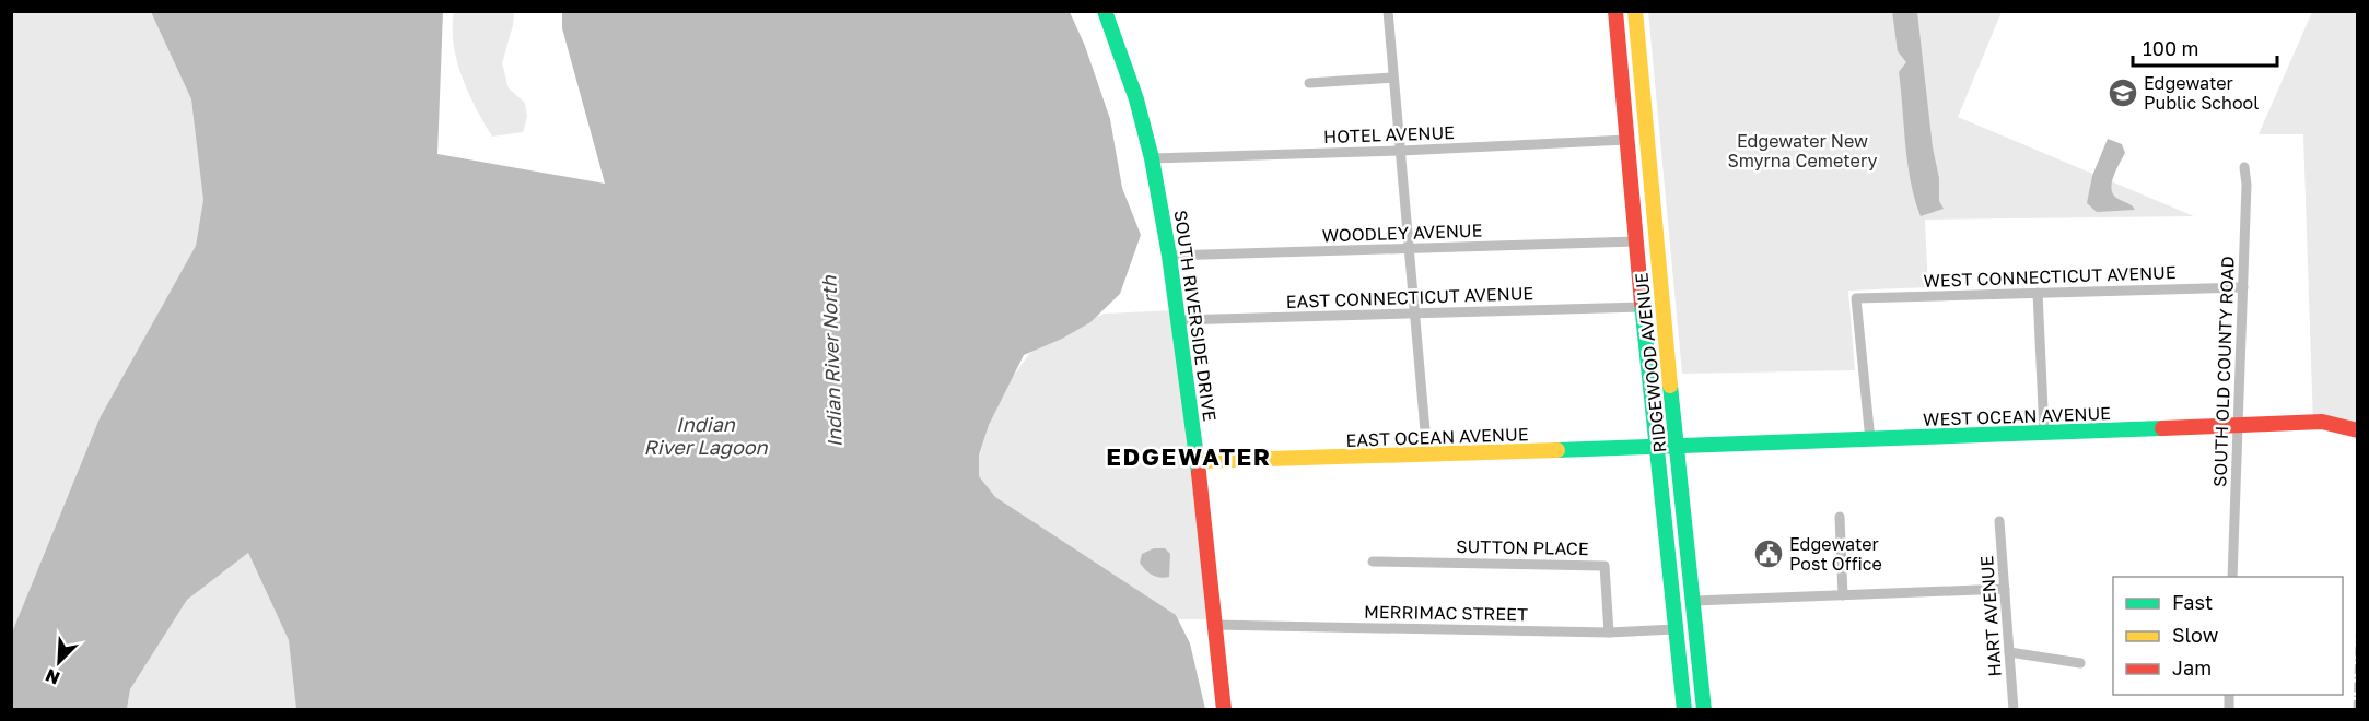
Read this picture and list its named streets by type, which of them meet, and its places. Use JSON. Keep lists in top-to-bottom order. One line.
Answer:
{"streets":{"street":["HOTEL AVENUE","WOODLEY AVENUE","WEST CONNECTICUT AVENUE","EAST CONNECTICUT AVENUE","SOUTH RIVERSIDE DRIVE","RIDGEWOOD AVENUE","SOUTH OLD COUNTY ROAD","WEST OCEAN AVENUE","EAST OCEAN AVENUE","SUTTON PLACE","MERRIMAC STREET","HART AVENUE"]},"crossings":[["HOTEL AVENUE","SOUTH RIVERSIDE DRIVE"],["HOTEL AVENUE","RIDGEWOOD AVENUE"],["WOODLEY AVENUE","SOUTH RIVERSIDE DRIVE"],["WOODLEY AVENUE","RIDGEWOOD AVENUE"],["WEST CONNECTICUT AVENUE","SOUTH OLD COUNTY ROAD"],["WEST CONNECTICUT AVENUE","WEST OCEAN AVENUE"],["EAST CONNECTICUT AVENUE","SOUTH RIVERSIDE DRIVE"],["EAST CONNECTICUT AVENUE","RIDGEWOOD AVENUE"],["SOUTH RIVERSIDE DRIVE","EAST OCEAN AVENUE"],["SOUTH RIVERSIDE DRIVE","MERRIMAC STREET"],["RIDGEWOOD AVENUE","WEST OCEAN AVENUE"],["RIDGEWOOD AVENUE","EAST OCEAN AVENUE"],["RIDGEWOOD AVENUE","MERRIMAC STREET"],["SOUTH OLD COUNTY ROAD","WEST OCEAN AVENUE"],["WEST OCEAN AVENUE","EAST OCEAN AVENUE"],["SUTTON PLACE","MERRIMAC STREET"]],"districts":["EDGEWATER"],"water":["Indian River North","Indian River Lagoon"],"parks":["Edgewater New Smyrna Cemetery"],"places":{"school or university":["Edgewater Public School"],"public building":["Edgewater Post Office"]},"legend":["Fast","Slow","Jam"],"scale_bar":"100 m","north":"bottom left"}
